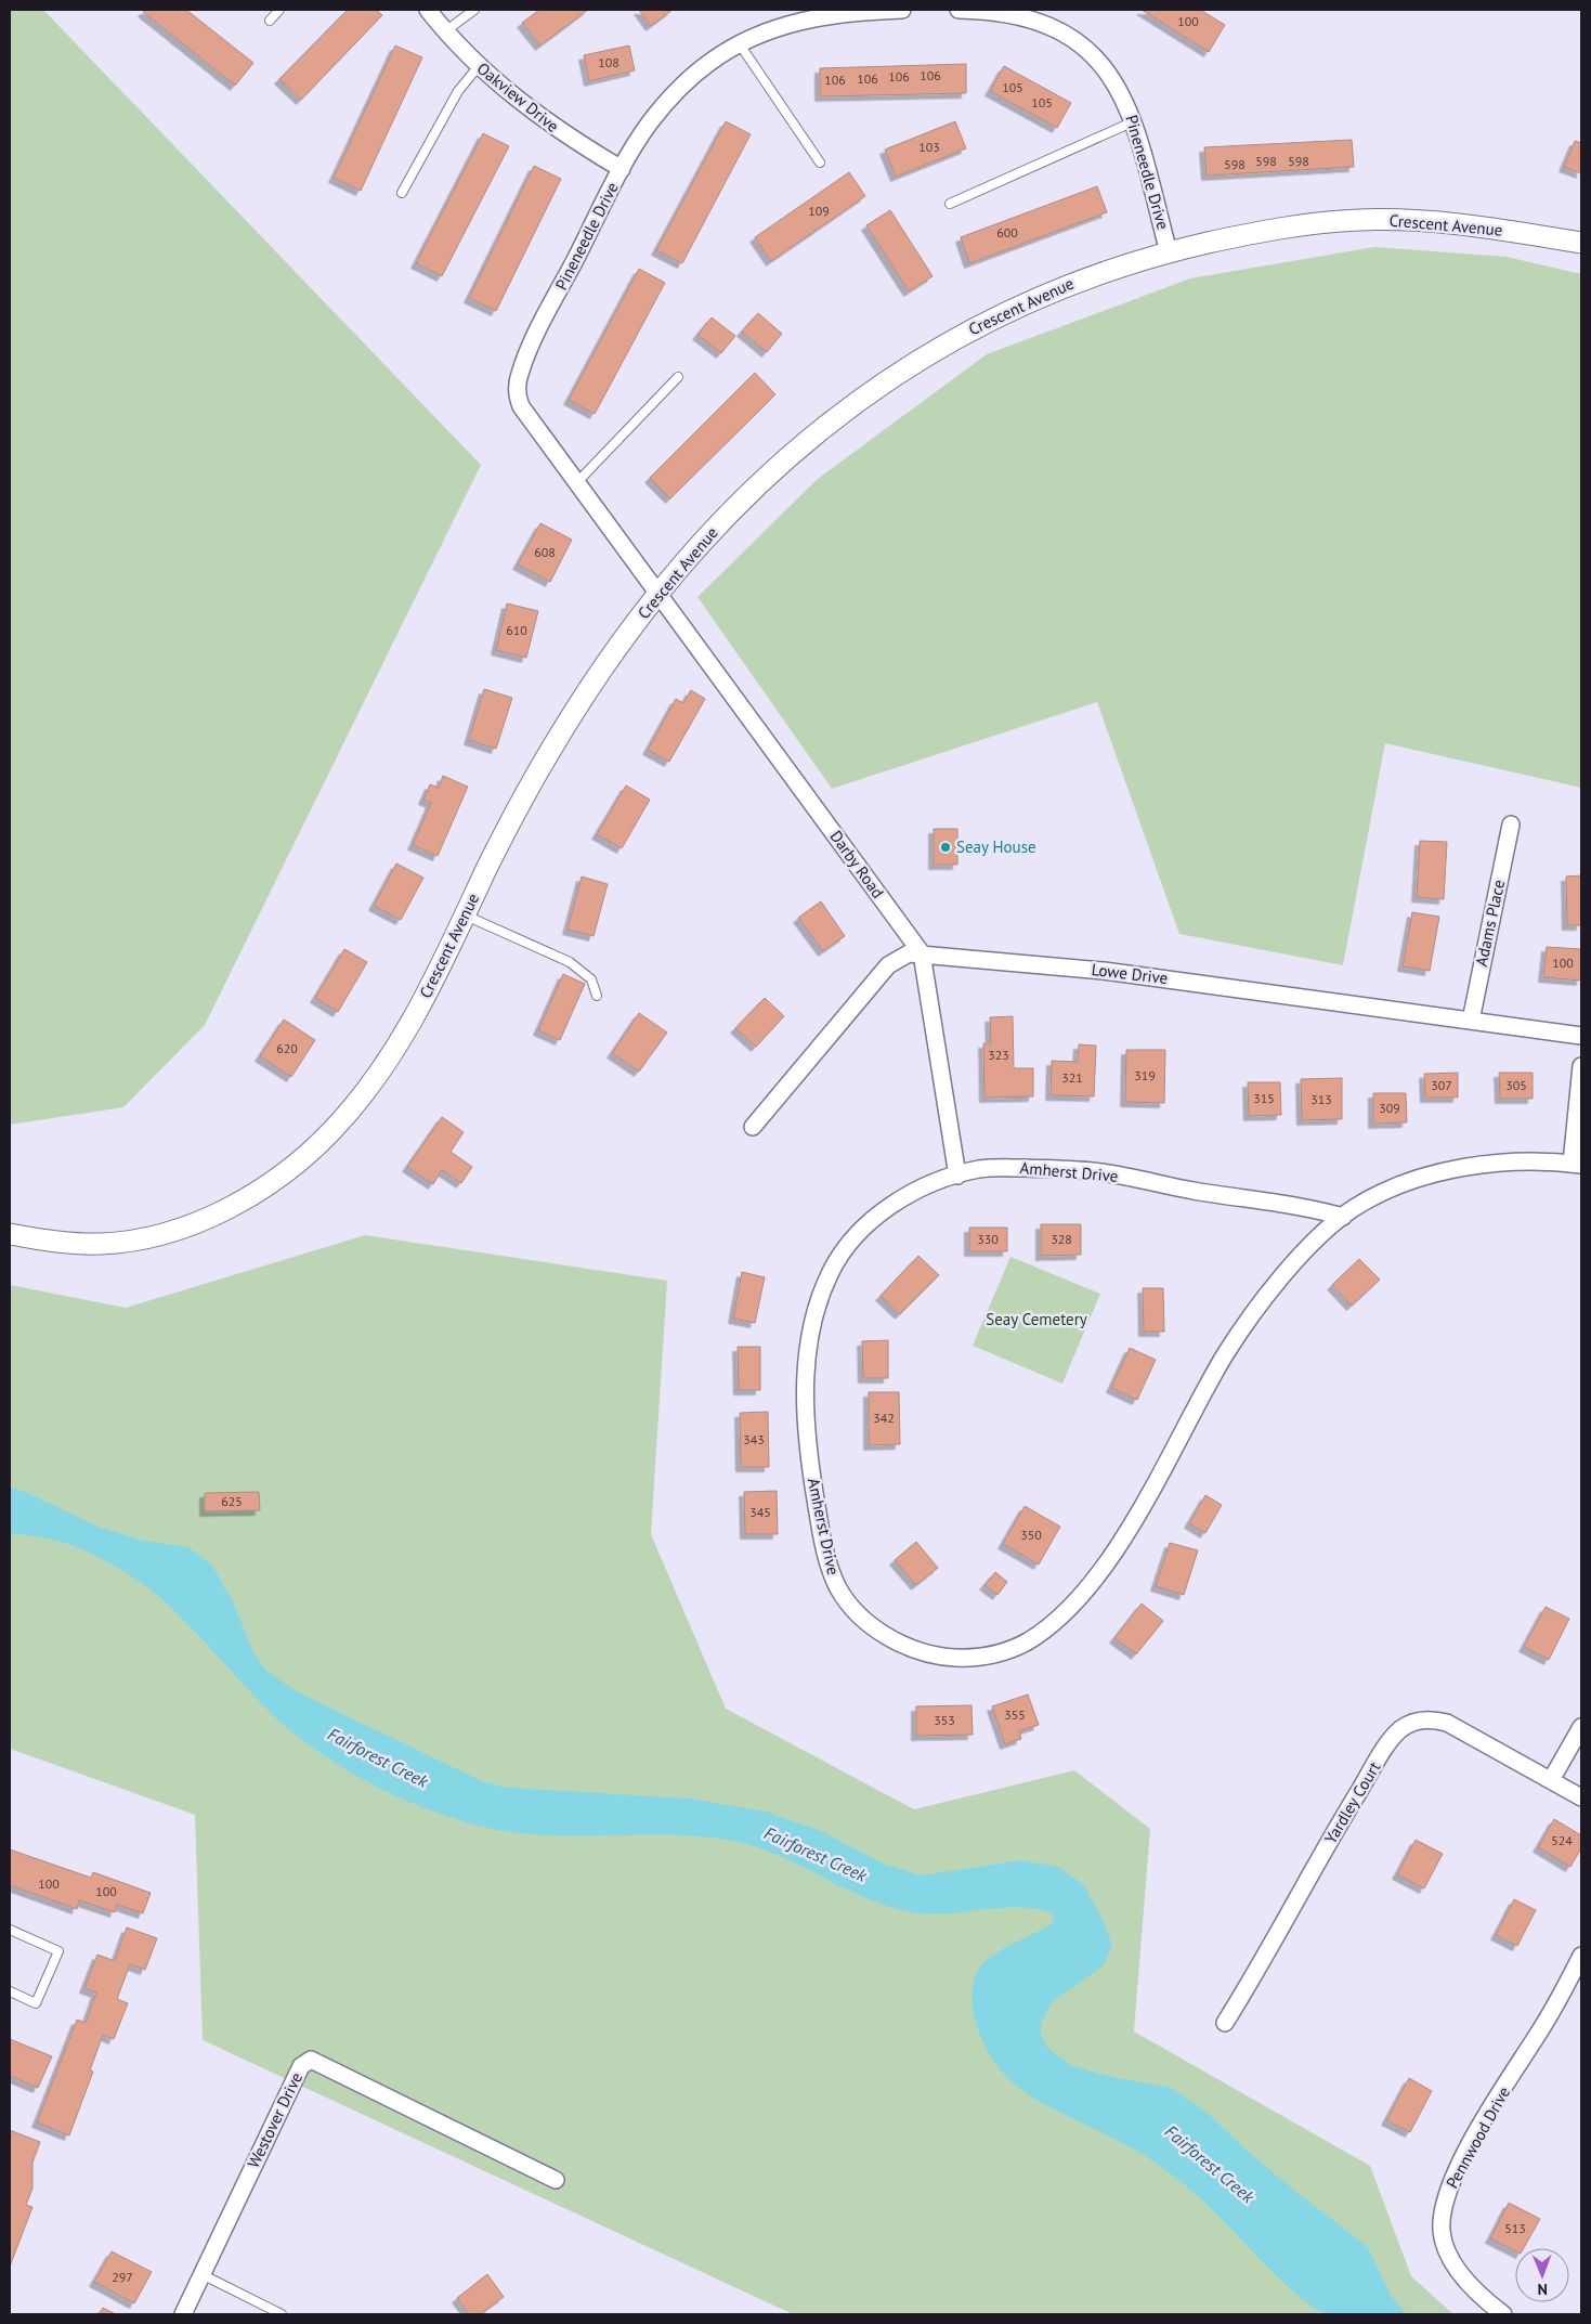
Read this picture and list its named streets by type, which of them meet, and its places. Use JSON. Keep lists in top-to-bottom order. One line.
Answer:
{"streets":{"street":["Oakview Drive","Pineneedle Drive","Crescent Avenue","Darby Road","Adams Place","Lowe Drive","Amherst Drive","Yardley Court","Westover Drive","Pennwood Drive"]},"crossings":[["Oakview Drive","Pineneedle Drive"],["Pineneedle Drive","Crescent Avenue"],["Pineneedle Drive","Darby Road"],["Crescent Avenue","Darby Road"],["Darby Road","Lowe Drive"],["Darby Road","Amherst Drive"],["Adams Place","Lowe Drive"]],"water":["Fairforest Creek"],"parks":["Seay Cemetery"],"places":["Seay House"],"house_numbers":["100","108","106","106","106","106","105","105","103","598","598","598","109","600","608","610","100","620","323","319","321","307","305","315","313","309","330","328","342","343","625","345","350","355","353","524","100","100","513","297"],"north":"bottom"}
